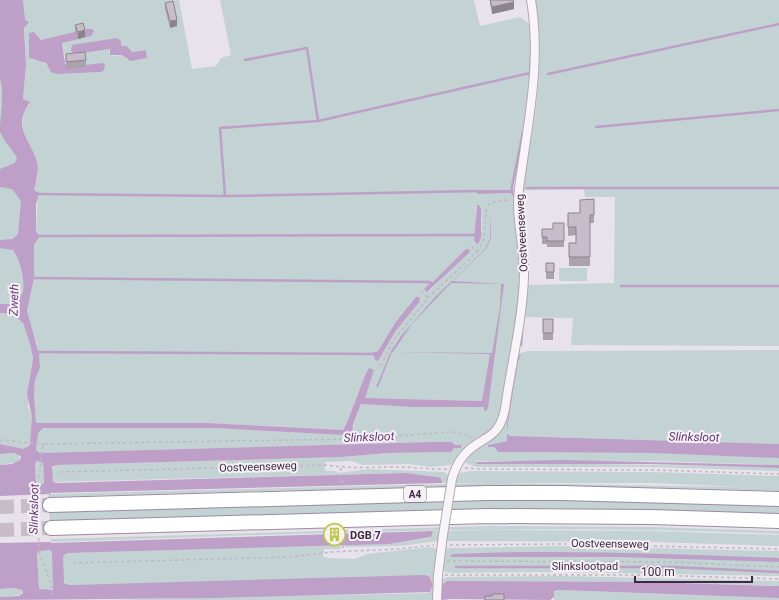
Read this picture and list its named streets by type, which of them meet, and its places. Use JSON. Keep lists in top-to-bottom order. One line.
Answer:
{"streets":{"highway":["A4"],"street":["Oostveenseweg"],"path":["Slinkslootpad"]},"crossings":[["Oostveenseweg","Slinkslootpad"]],"water":["Zweth","Slinksloot"],"places":{"building":["DGB 7"]},"scale_bar":"100 m"}
